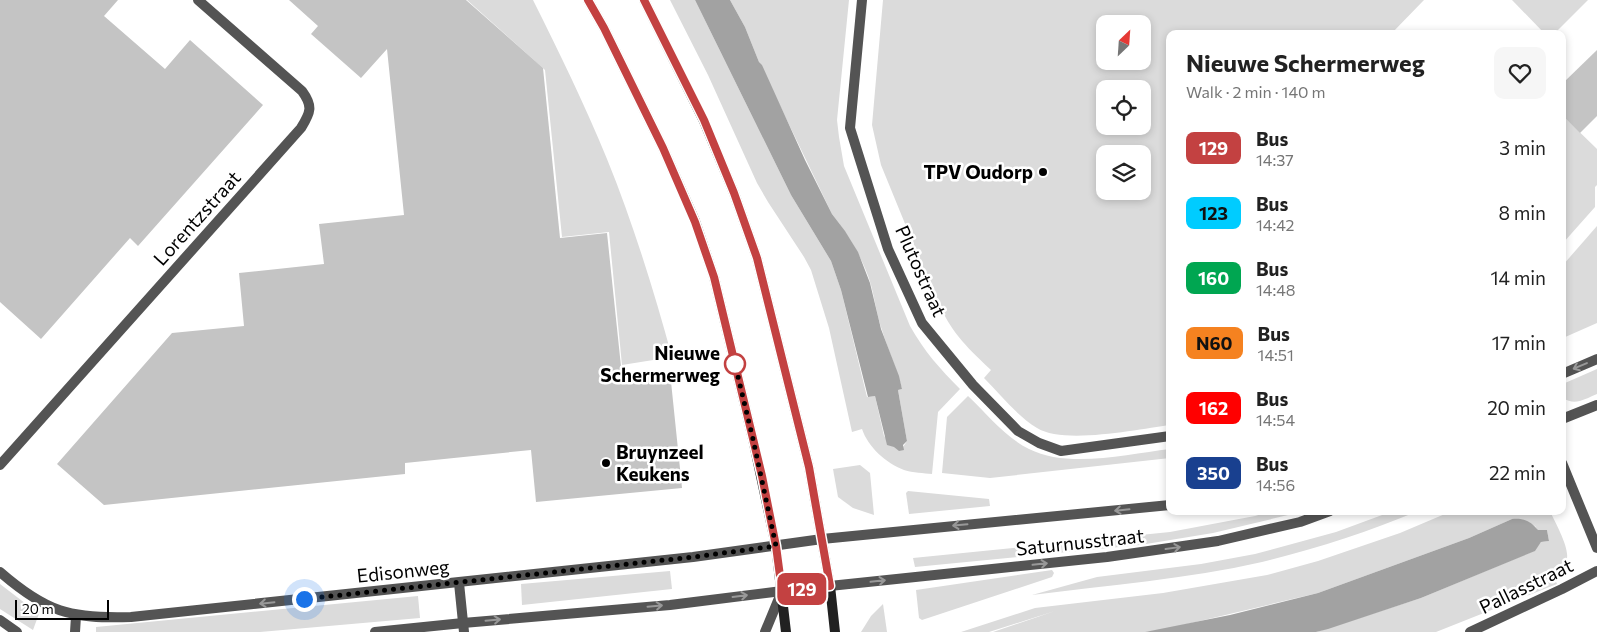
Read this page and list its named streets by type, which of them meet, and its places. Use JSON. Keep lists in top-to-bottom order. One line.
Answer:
{"streets":{"street":["Lorentzstraat","Plutostraat","Saturnusstraat","Edisonweg","Pallasstraat"]},"crossings":[["Saturnusstraat","Edisonweg"]],"one_way":["Edisonweg"],"places":["TPV Oudorp","Nieuwe Schermerweg","Bruynzeel Keukens"],"lines":["bus line 129"],"scale_bar":"20 m","north":"top right","page":{"on_map":"129","heading":["Nieuwe Schermerweg","Walk · 2 min · 140 m"],"list":[{"mark":"129","name":"Bus","note":"14:37","value":"3 min"},{"mark":"123","name":"Bus","note":"14:42","value":"8 min"},{"mark":"160","name":"Bus","note":"14:48","value":"14 min"},{"mark":"N60","name":"Bus","note":"14:51","value":"17 min"},{"mark":"162","name":"Bus","note":"14:54","value":"20 min"},{"mark":"350","name":"Bus","note":"14:56","value":"22 min"}],"scale":"20 m"}}
